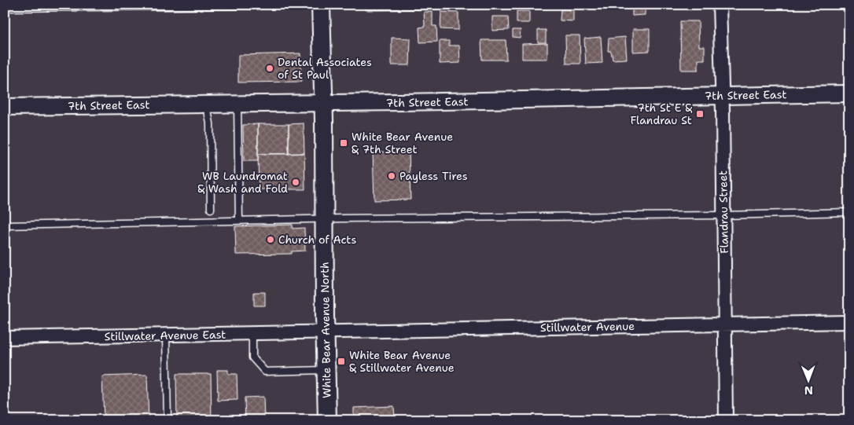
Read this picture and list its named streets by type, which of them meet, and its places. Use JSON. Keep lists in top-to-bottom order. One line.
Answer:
{"streets":{"main road":["White Bear Avenue North"],"street":["7th Street East","Flandrau Street","Stillwater Avenue","Stillwater Avenue East"]},"crossings":[["7th Street East","Flandrau Street"],["7th Street East","White Bear Avenue North"],["Flandrau Street","Stillwater Avenue"],["Stillwater Avenue","White Bear Avenue North"],["Stillwater Avenue","Stillwater Avenue East"],["White Bear Avenue North","Stillwater Avenue East"]],"places":{"other":["Dental Associates of St Paul","Payless Tires","WB Laundromat & Wash and Fold","Church of Acts"],"transit":["7th St E & Flandrau St","White Bear Avenue & 7th Street","White Bear Avenue & Stillwater Avenue"]},"north":"bottom"}
